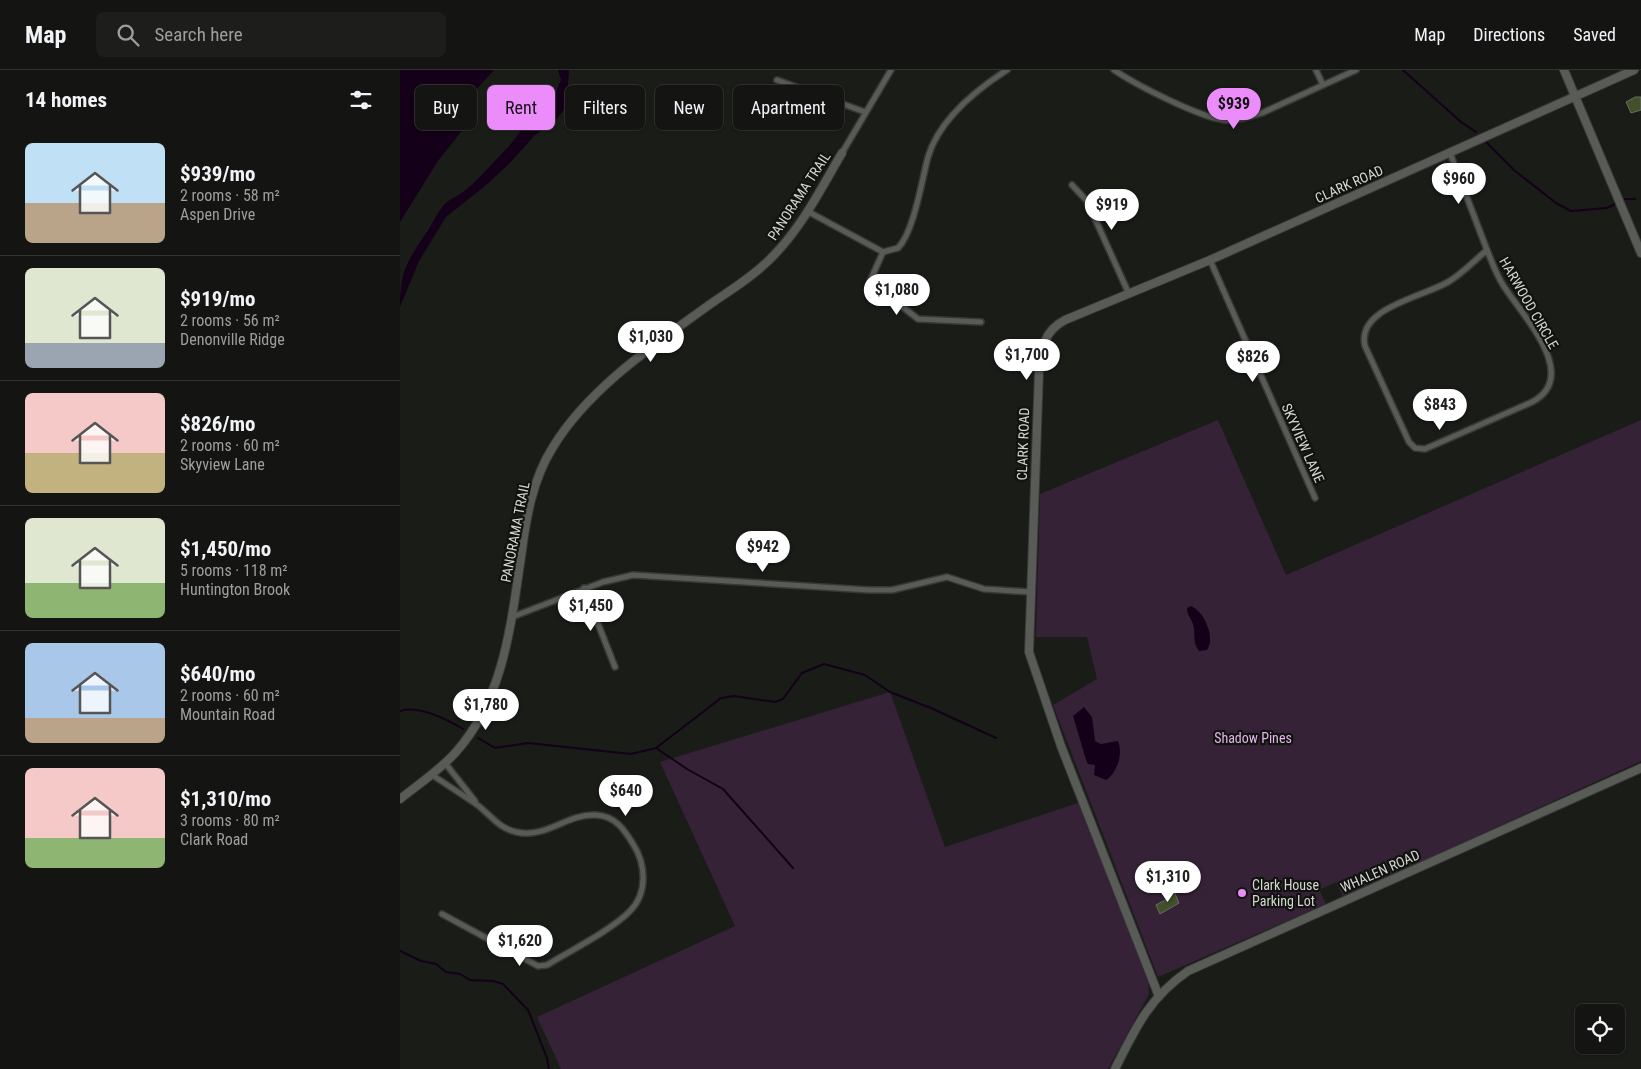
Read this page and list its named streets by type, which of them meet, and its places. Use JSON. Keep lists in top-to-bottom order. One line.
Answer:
{"streets":{"street":["CLARK ROAD","PANORAMA TRAIL","HARWOOD CIRCLE","SKYVIEW LANE","WHALEN ROAD"]},"crossings":[["CLARK ROAD","HARWOOD CIRCLE"],["CLARK ROAD","SKYVIEW LANE"],["CLARK ROAD","WHALEN ROAD"]],"parks":["Shadow Pines"],"places":["Clark House Parking Lot"],"page":{"header":"Map","search":"Search here","nav":["Map","Directions","Saved"],"heading":"14 homes","chip":["Buy","Rent","Filters","New","Apartment"],"price":["$939","$960","$919","$1,080","$1,030","$1,700","$826","$843","$942","$1,450","$1,780","$640","$1,310","$1,620"],"list":[{"name":"$939/mo","note":"2 rooms · 58 m² · Aspen Drive"},{"name":"$919/mo","note":"2 rooms · 56 m² · Denonville Ridge"},{"name":"$826/mo","note":"2 rooms · 60 m² · Skyview Lane"},{"name":"$1,450/mo","note":"5 rooms · 118 m² · Huntington Brook"},{"name":"$640/mo","note":"2 rooms · 60 m² · Mountain Road"},{"name":"$1,310/mo","note":"3 rooms · 80 m² · Clark Road"}]}}
